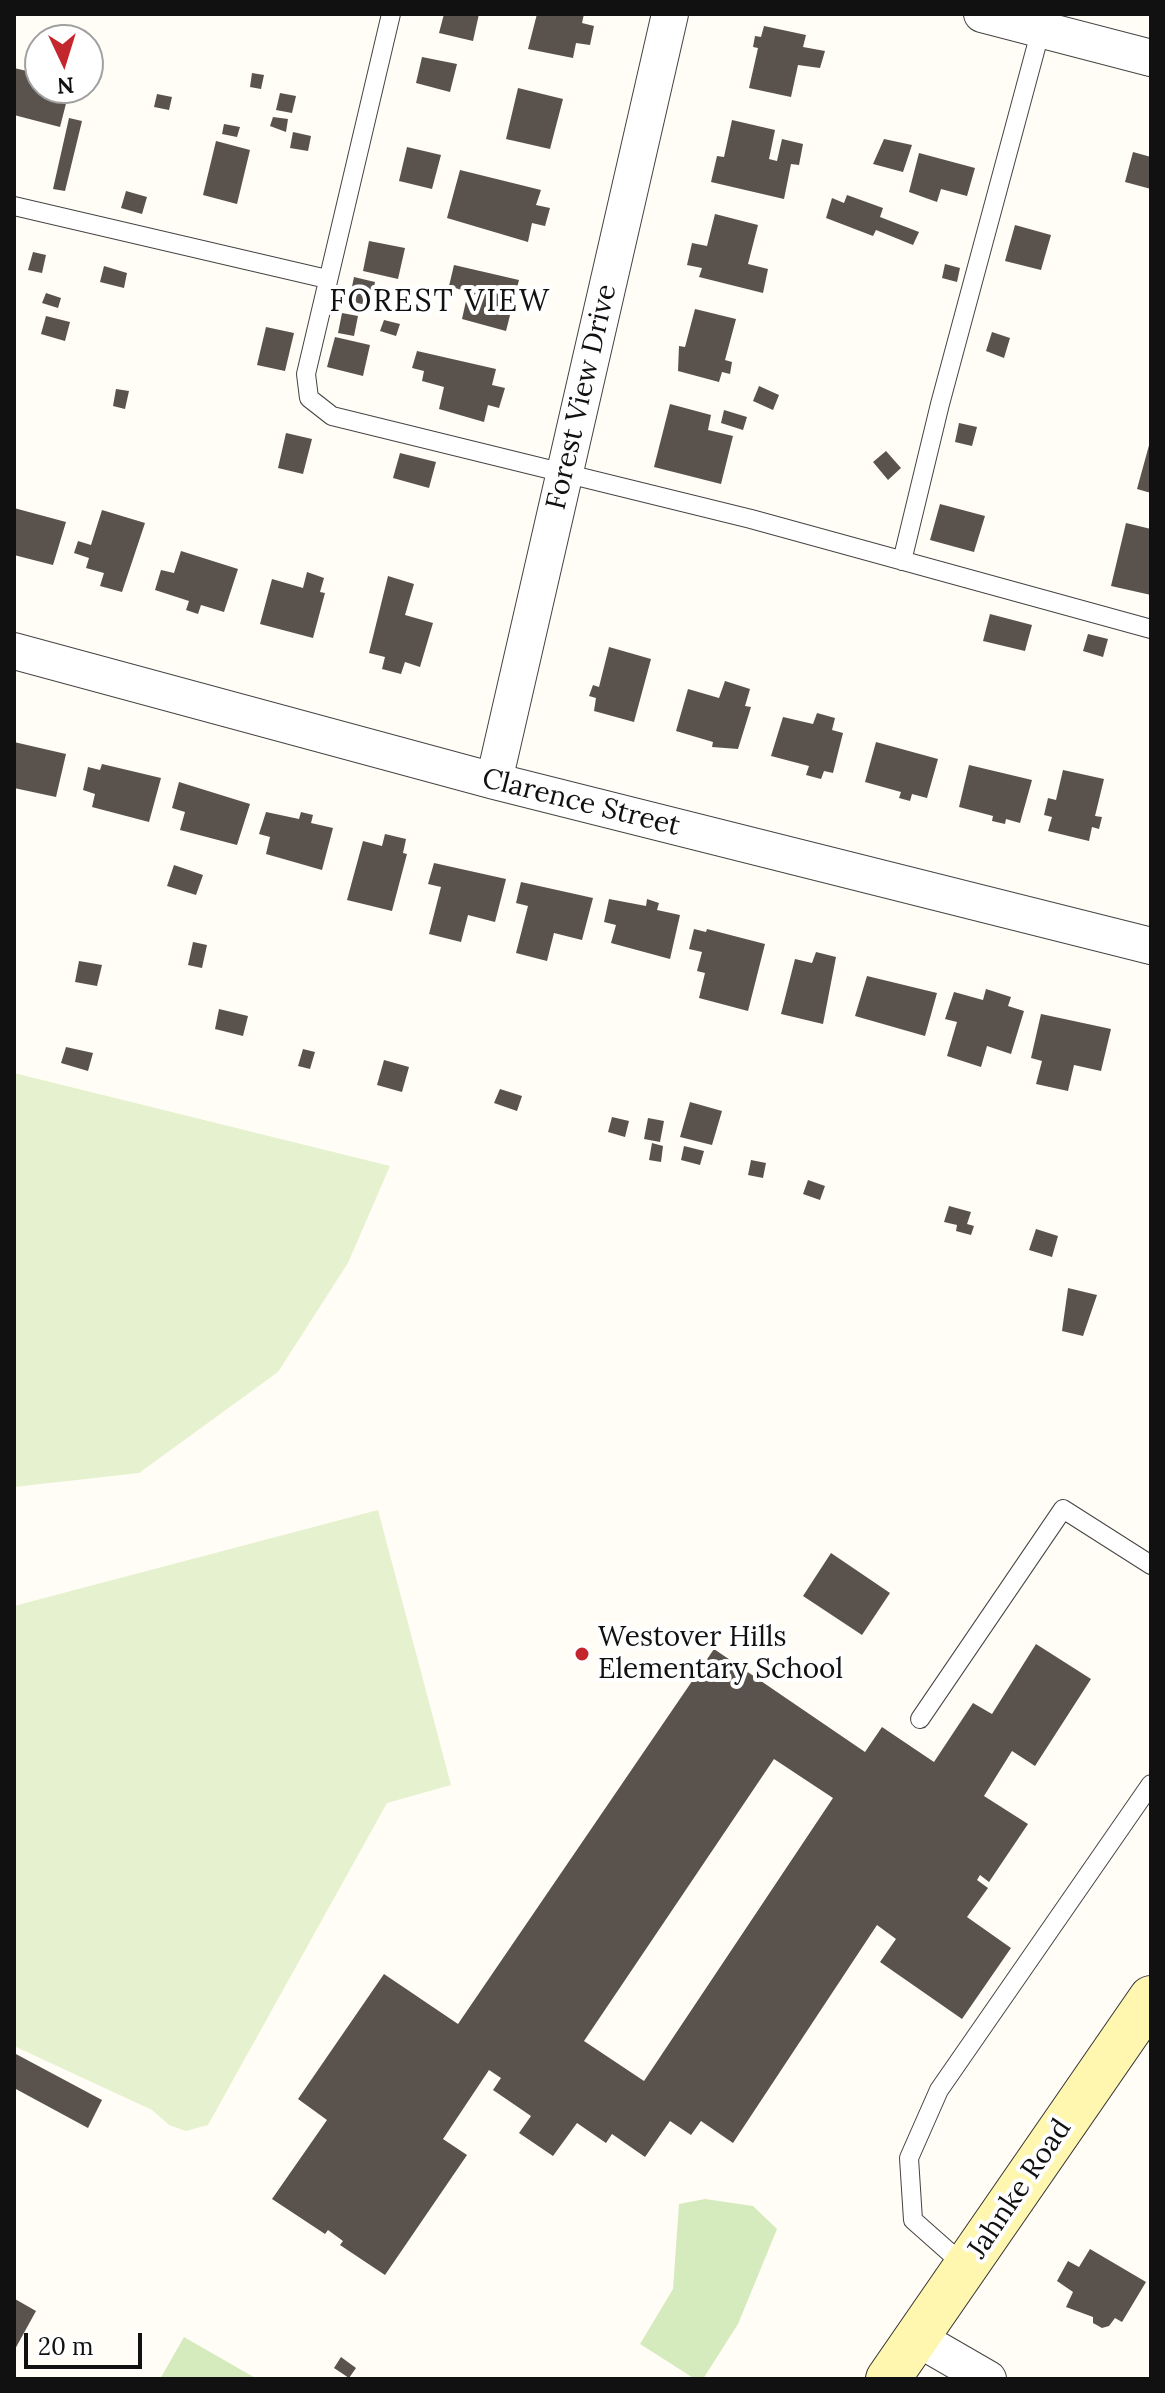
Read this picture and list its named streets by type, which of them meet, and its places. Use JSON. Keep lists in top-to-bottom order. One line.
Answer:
{"streets":{"main road":["Jahnke Road"],"street":["Forest View Drive","Clarence Street"]},"crossings":[["Forest View Drive","Clarence Street"]],"districts":["FOREST VIEW"],"places":["Westover Hills Elementary School"],"scale_bar":"20 m","north":"bottom"}
